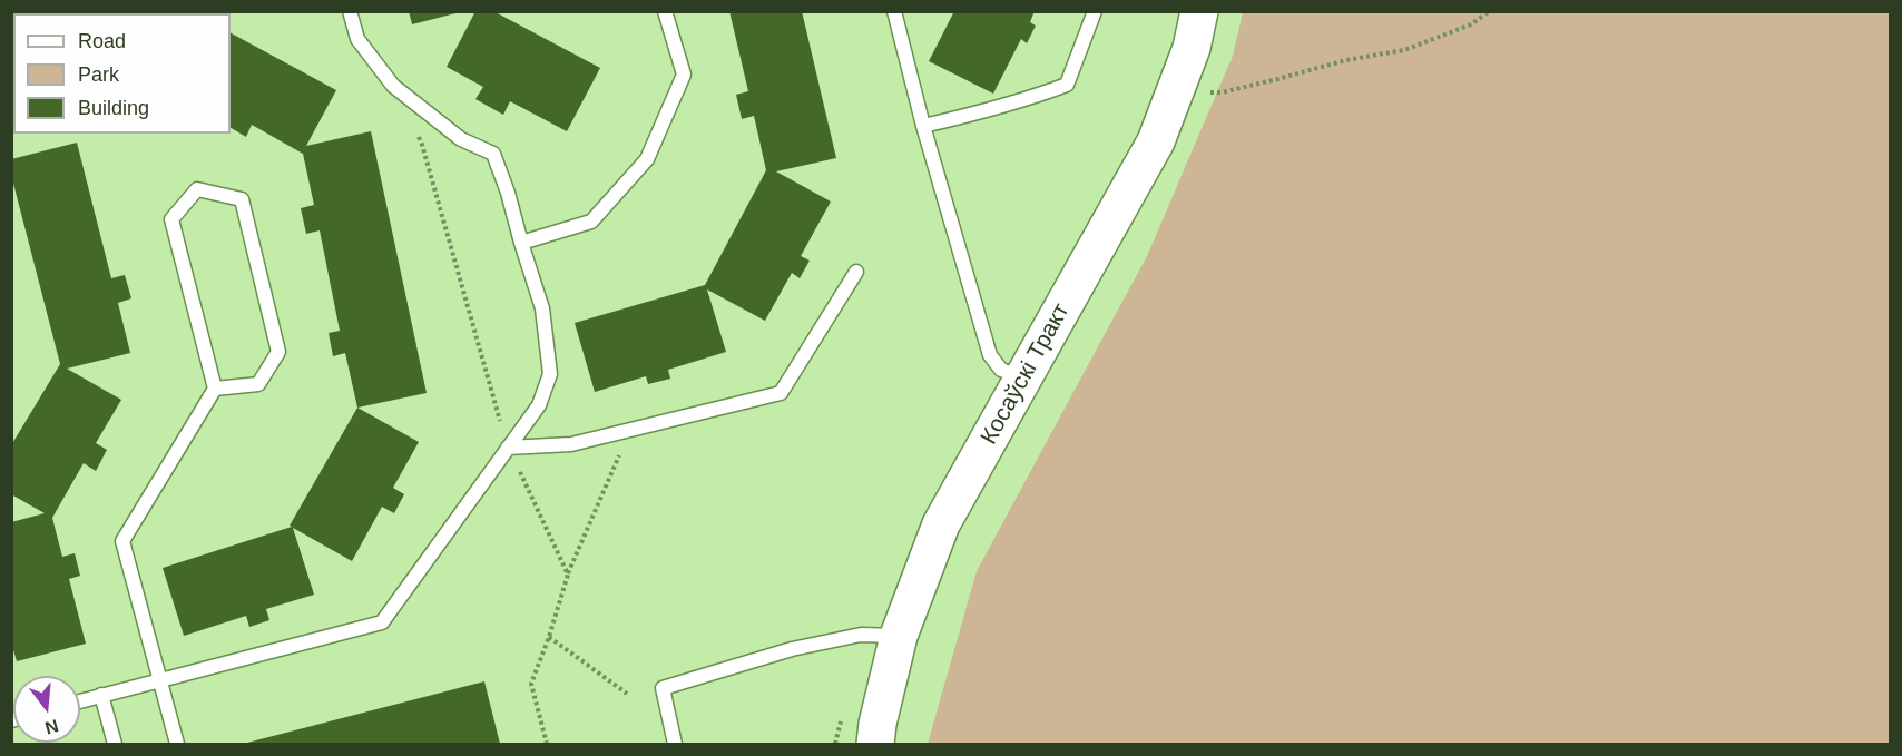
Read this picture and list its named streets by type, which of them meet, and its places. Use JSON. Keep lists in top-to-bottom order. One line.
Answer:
{"streets":{"main road":["Косаўскі Тракт"]},"legend":["Road","Park","Building"],"north":"bottom"}
